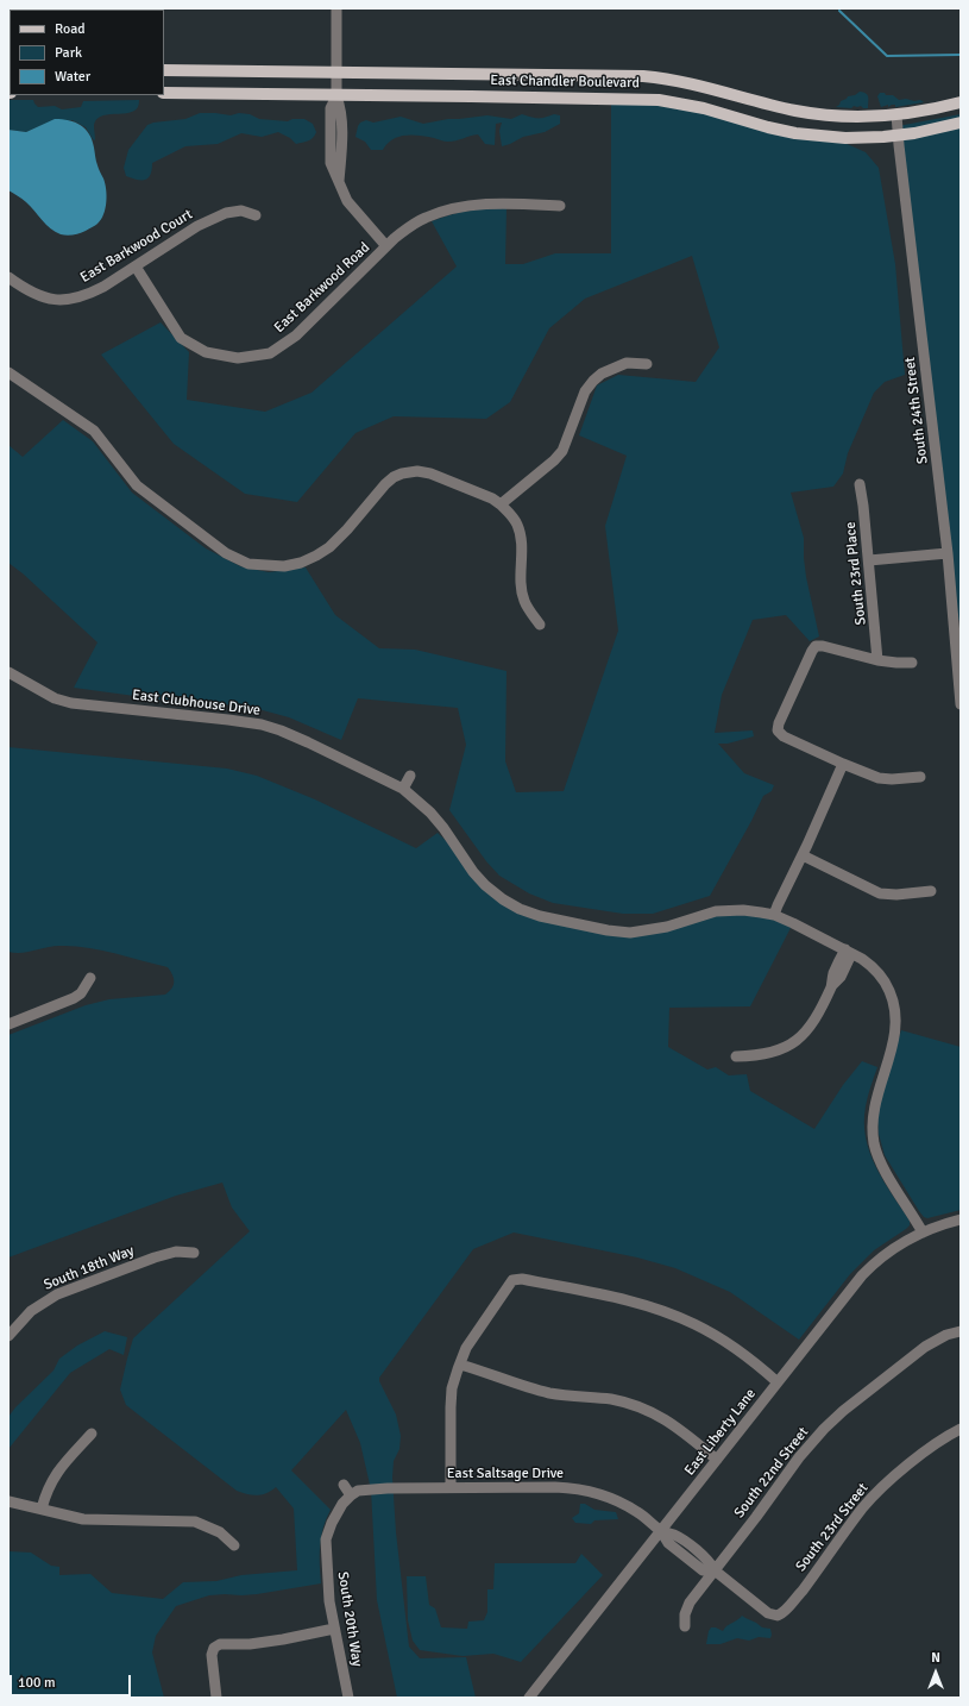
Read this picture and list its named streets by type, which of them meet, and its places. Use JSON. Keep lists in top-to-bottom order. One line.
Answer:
{"streets":{"main road":["East Chandler Boulevard"],"street":["East Barkwood Court","East Barkwood Road","South 24th Street","South 23rd Place","East Clubhouse Drive","South 18th Way","East Liberty Lane","South 22nd Street","East Saltsage Drive","South 23rd Street","South 20th Way"]},"crossings":[["East Chandler Boulevard","South 24th Street"],["East Barkwood Court","East Barkwood Road"],["East Clubhouse Drive","East Liberty Lane"],["East Liberty Lane","East Saltsage Drive"],["South 22nd Street","East Saltsage Drive"],["East Saltsage Drive","South 23rd Street"],["East Saltsage Drive","South 20th Way"]],"legend":["Road","Park","Water"],"scale_bar":"100 m","north":"top"}
